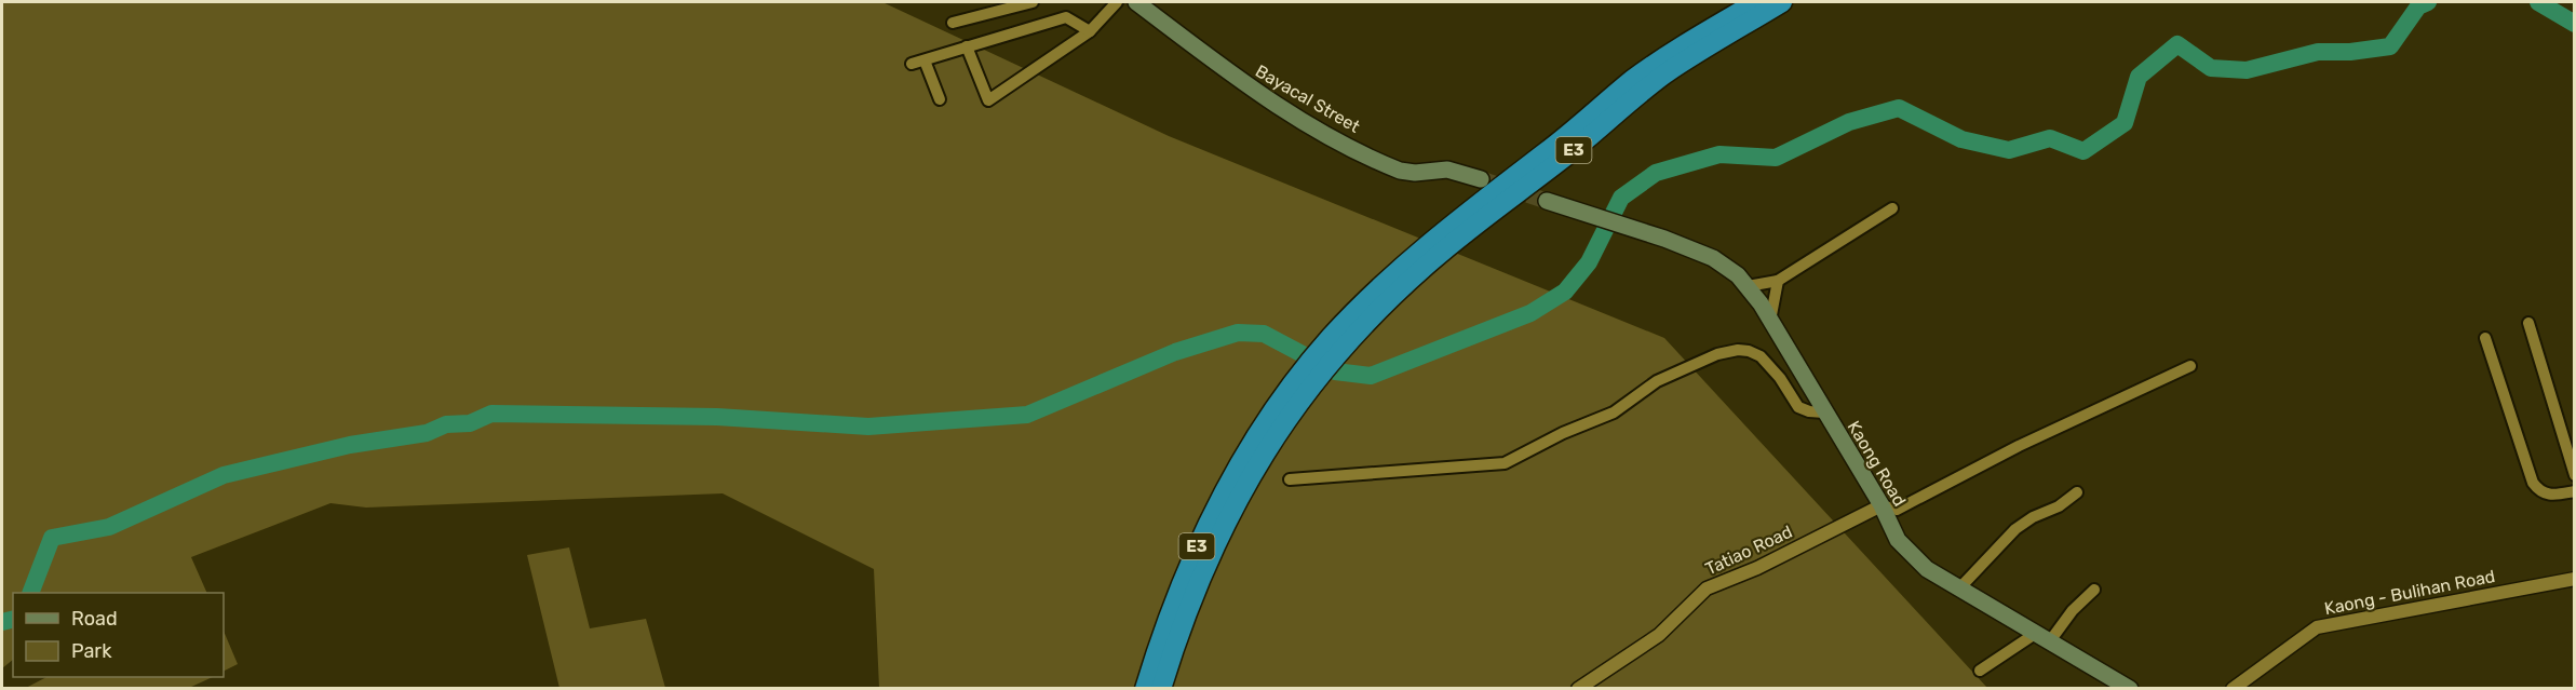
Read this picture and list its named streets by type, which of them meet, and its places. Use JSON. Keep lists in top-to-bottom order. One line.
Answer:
{"streets":{"highway":["E3"],"main road":["Bayacal Street","Kaong Road"],"street":["Tatiao Road","Kaong - Bulihan Road"]},"crossings":[["Kaong Road","Tatiao Road"]],"legend":["Road","Park"]}
